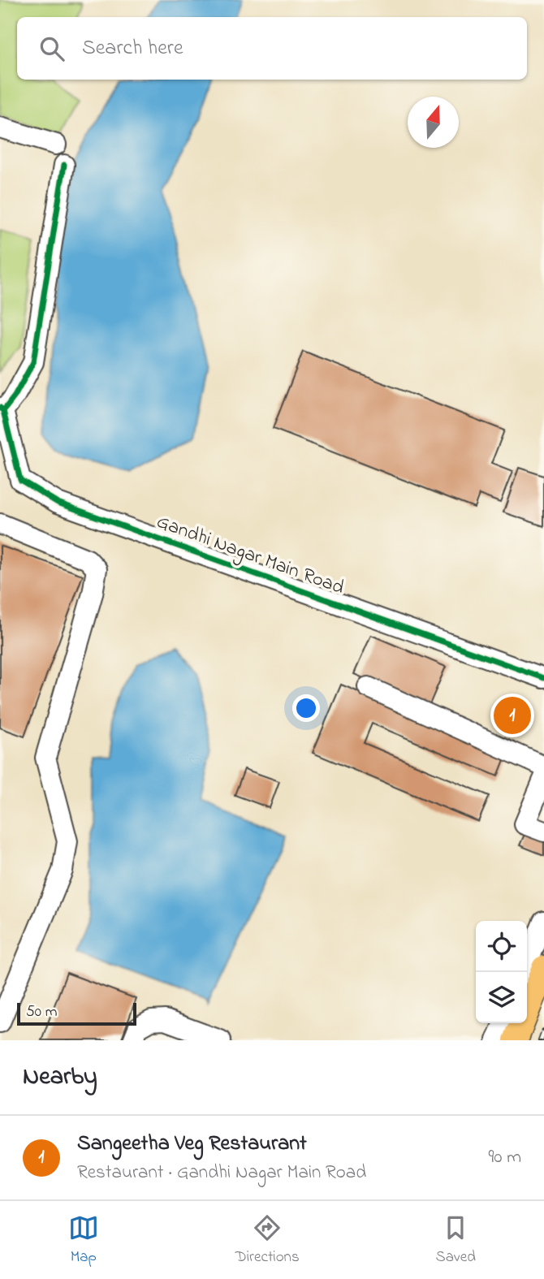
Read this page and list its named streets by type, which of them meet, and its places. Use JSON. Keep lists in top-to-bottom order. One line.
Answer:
{"streets":{"street":["Gandhi Nagar Main Road"]},"scale_bar":"50 m","north":"top","page":{"search":"Search here","pins":"1","scale":"50 m","heading":"Nearby","list":[{"mark":"1","name":"Sangeetha Veg Restaurant","note":"Restaurant · Gandhi Nagar Main Road","value":"90 m"}],"nav":["Map","Directions","Saved"]}}
